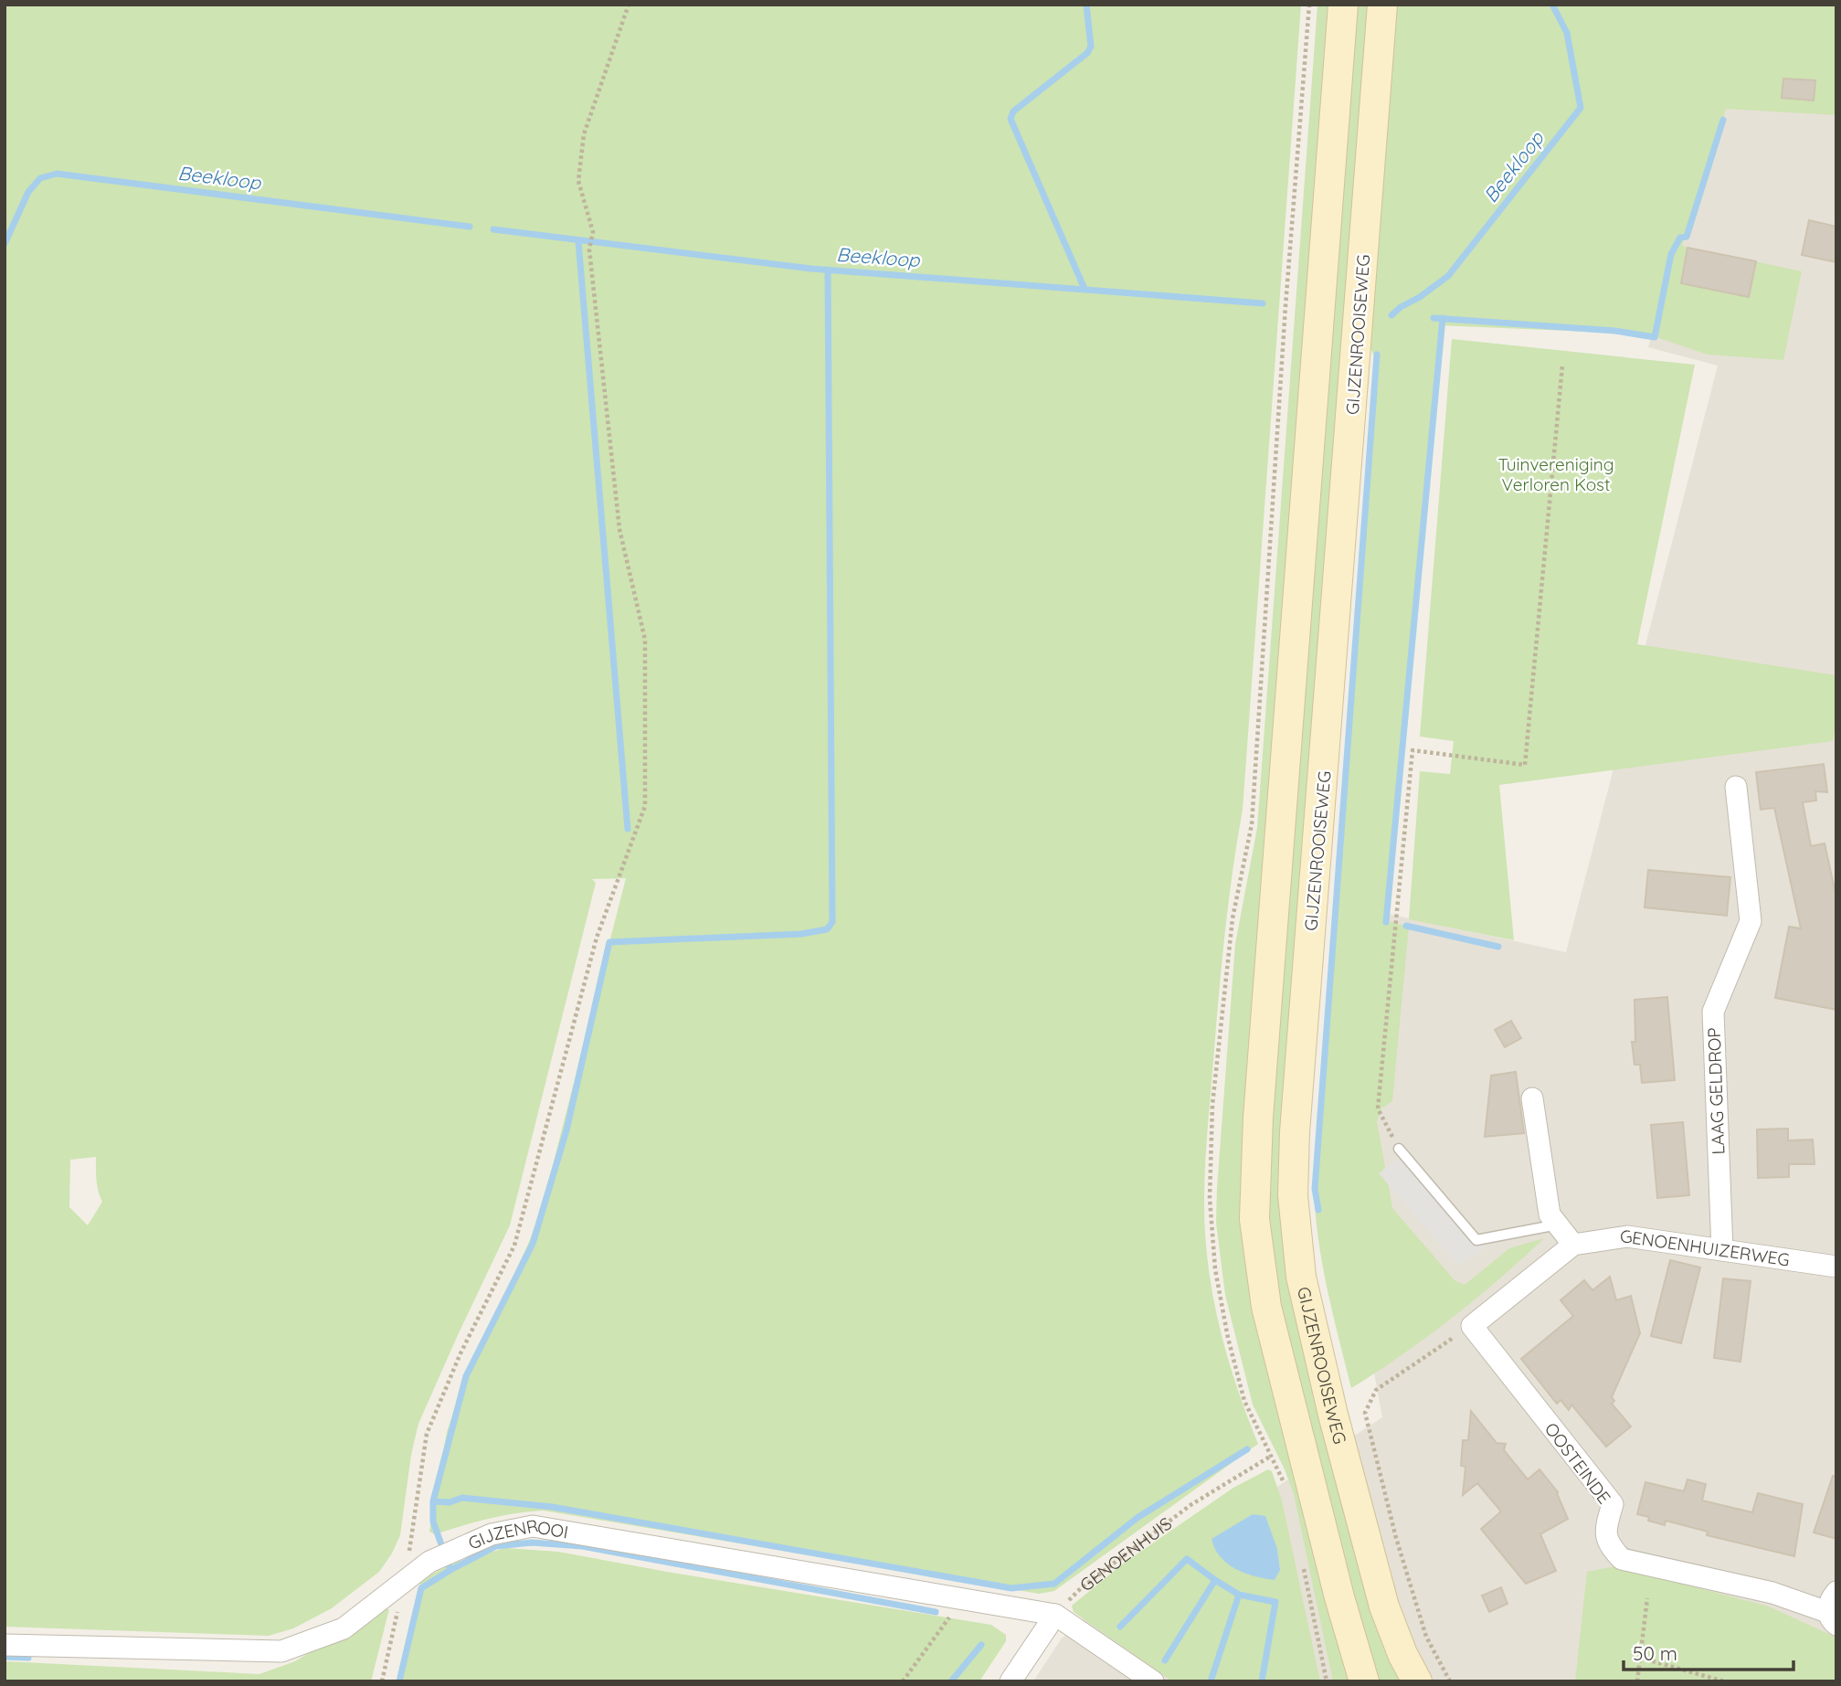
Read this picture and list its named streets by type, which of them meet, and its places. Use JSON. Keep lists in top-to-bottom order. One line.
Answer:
{"streets":{"main road":["GIJZENROOISEWEG"],"street":["LAAG GELDROP","GENOENHUIZERWEG","OOSTEINDE","GIJZENROOI"],"path":["GENOENHUIS"]},"crossings":[["GIJZENROOISEWEG","OOSTEINDE"],["LAAG GELDROP","GENOENHUIZERWEG"],["GIJZENROOI","GENOENHUIS"]],"water":["Beekloop"],"parks":["Tuinvereniging Verloren Kost"],"scale_bar":"50 m"}
